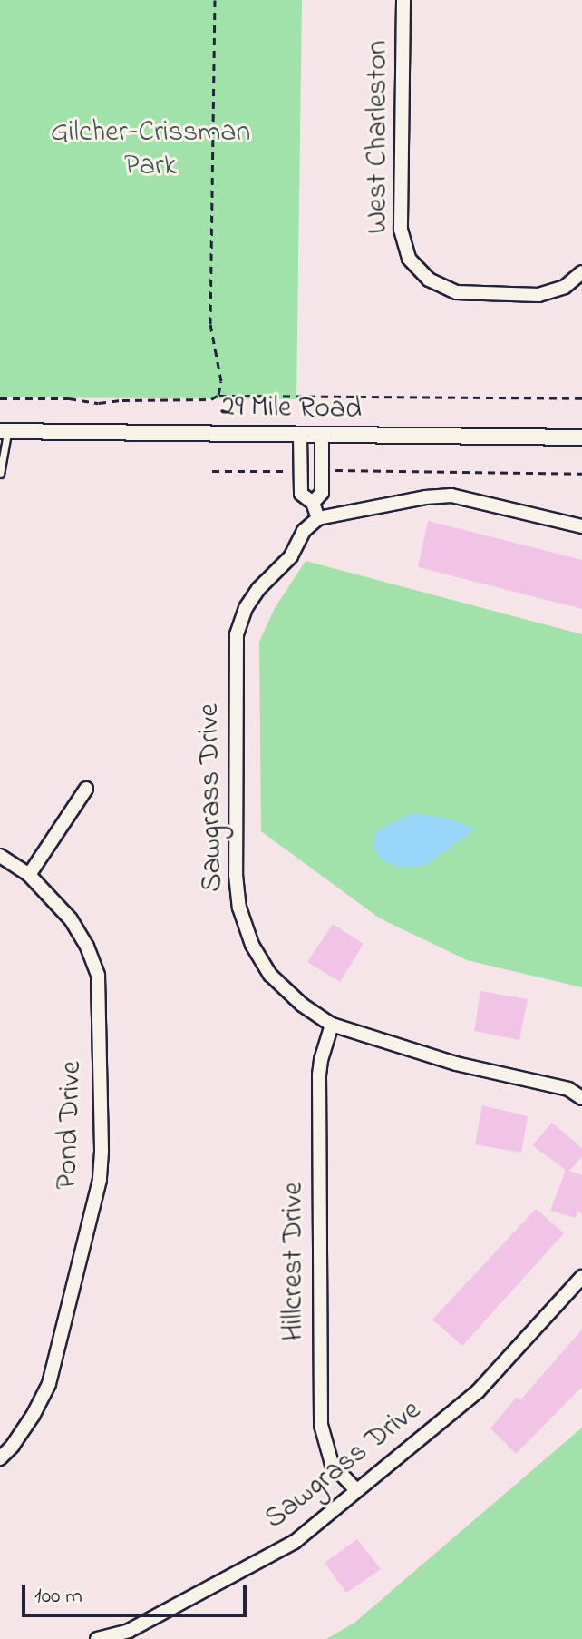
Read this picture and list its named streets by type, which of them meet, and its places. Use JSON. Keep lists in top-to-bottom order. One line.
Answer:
{"streets":{"street":["West Charleston","29 Mile Road","Sawgrass Drive","Pond Drive","Hillcrest Drive"]},"crossings":[["Sawgrass Drive","Hillcrest Drive"]],"parks":["Gilcher-Crissman Park"],"scale_bar":"100 m"}
